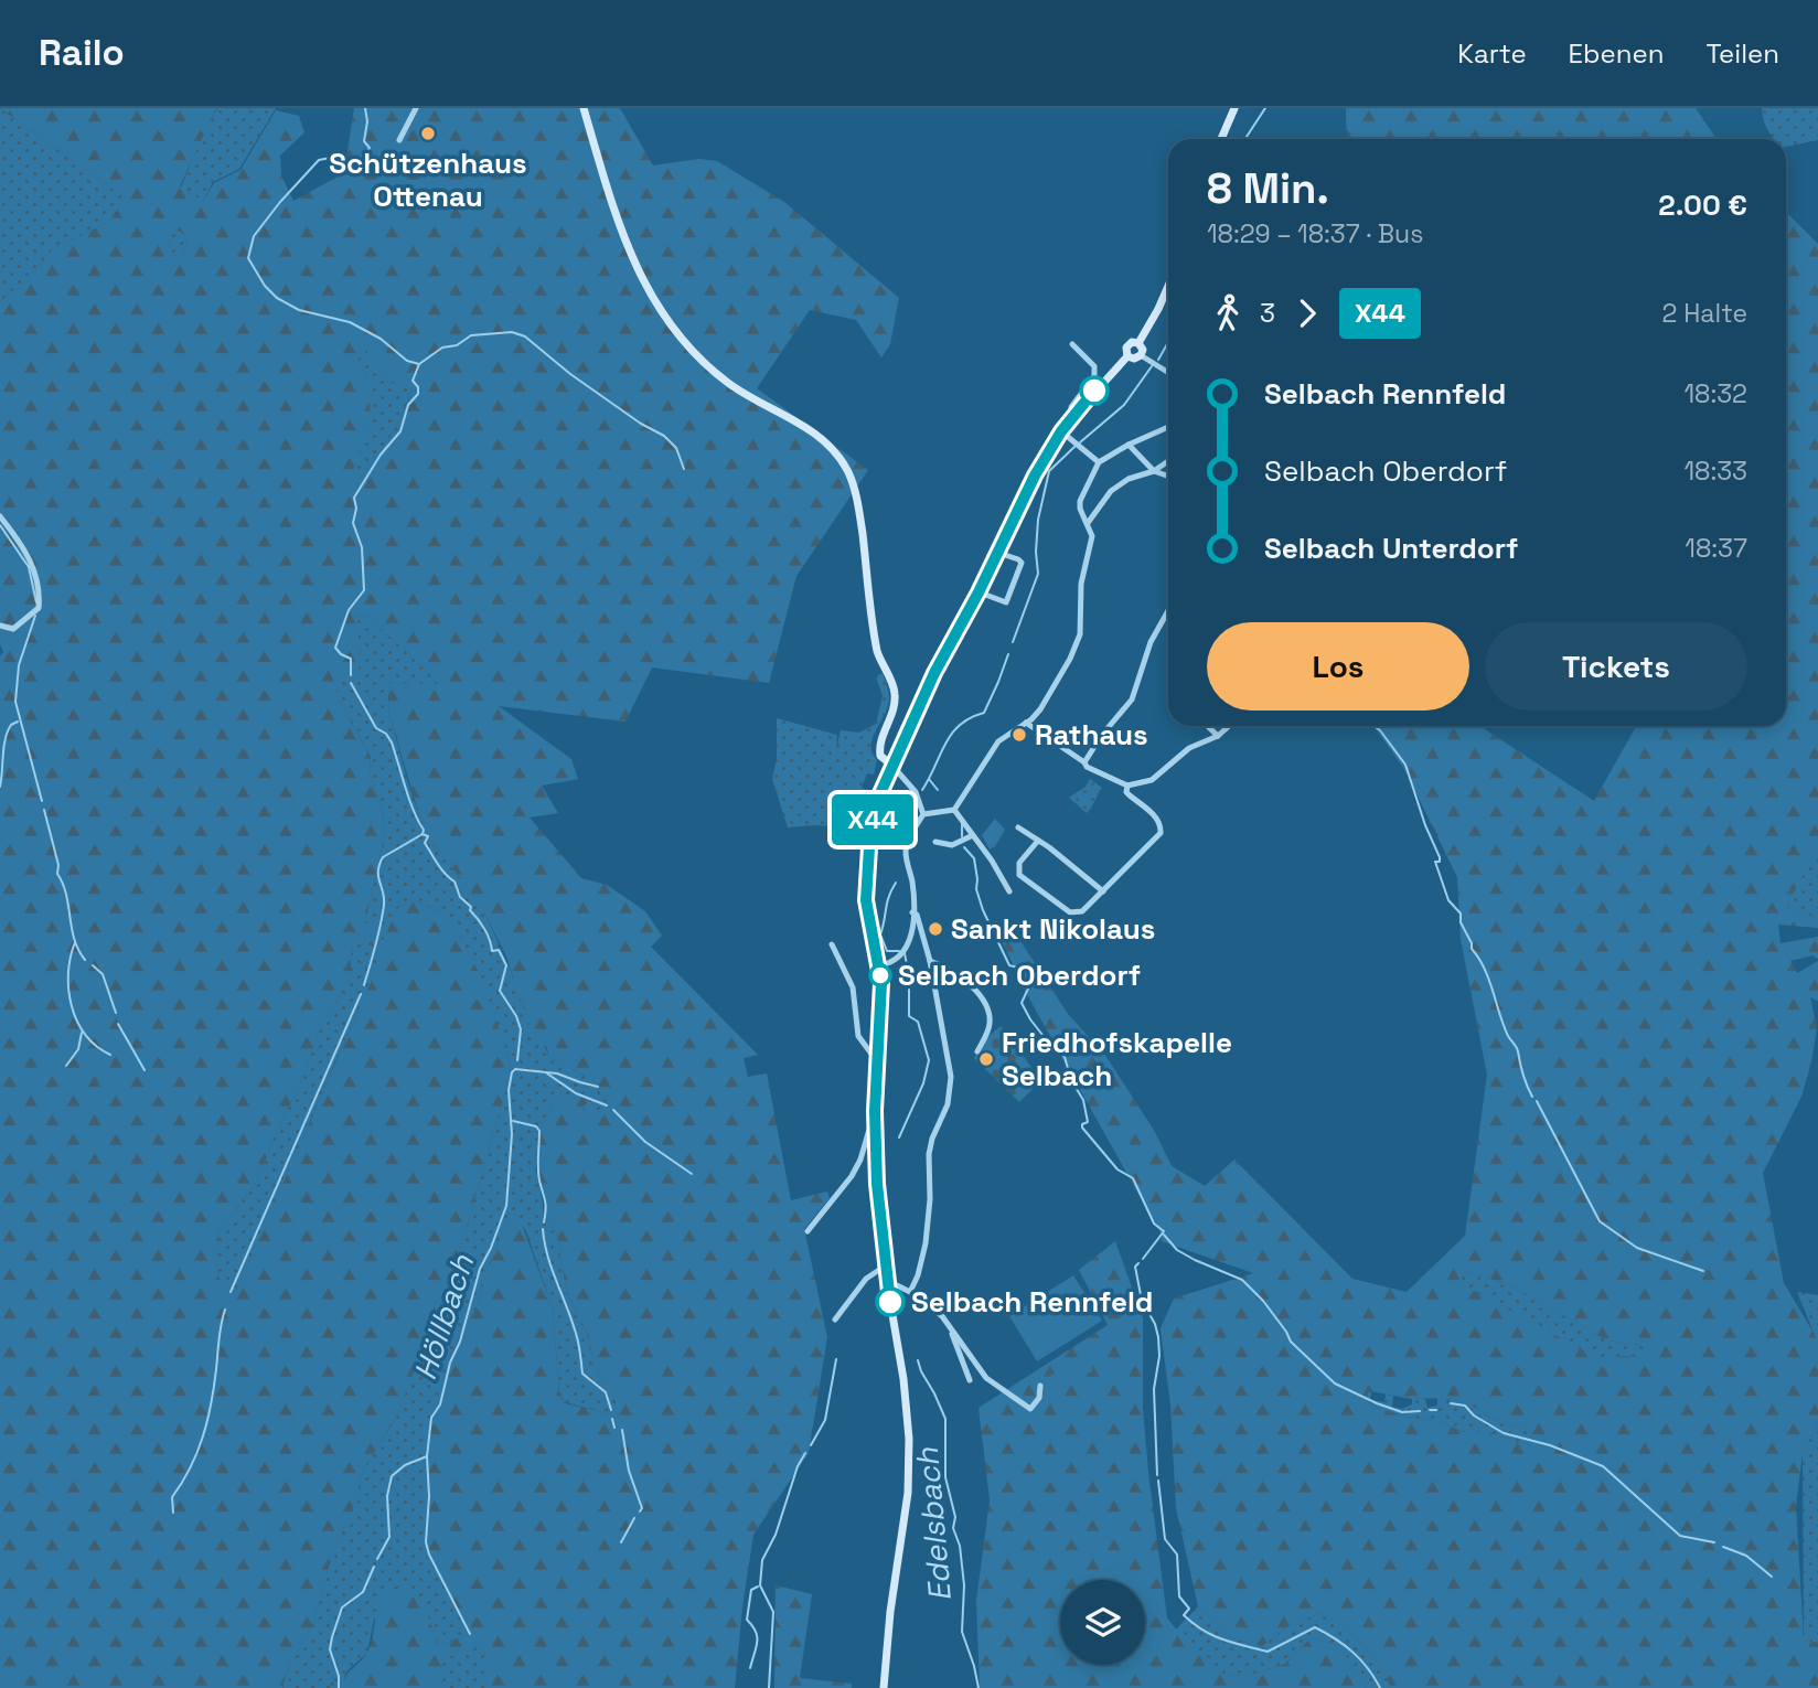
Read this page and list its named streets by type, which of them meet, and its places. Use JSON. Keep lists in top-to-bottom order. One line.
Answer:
{"water":["Höllbach","Edelsbach"],"places":["Schützenhaus Ottenau","Rathaus","Sankt Nikolaus","Selbach Oberdorf","Friedhofskapelle Selbach","Selbach Rennfeld"],"lines":["bus line X44"],"page":{"header":"Railo","nav":["Karte","Ebenen","Teilen"],"on_map":"X44","heading":["8 Min.","18:29 – 18:37 · Bus","2.00 €"],"legs":["3","X44","2 Halte"],"list":[{"name":"Selbach Rennfeld","value":"18:32"},{"name":"Selbach Oberdorf","value":"18:33"},{"name":"Selbach Unterdorf","value":"18:37"}],"buttons":["Los","Tickets"]}}
